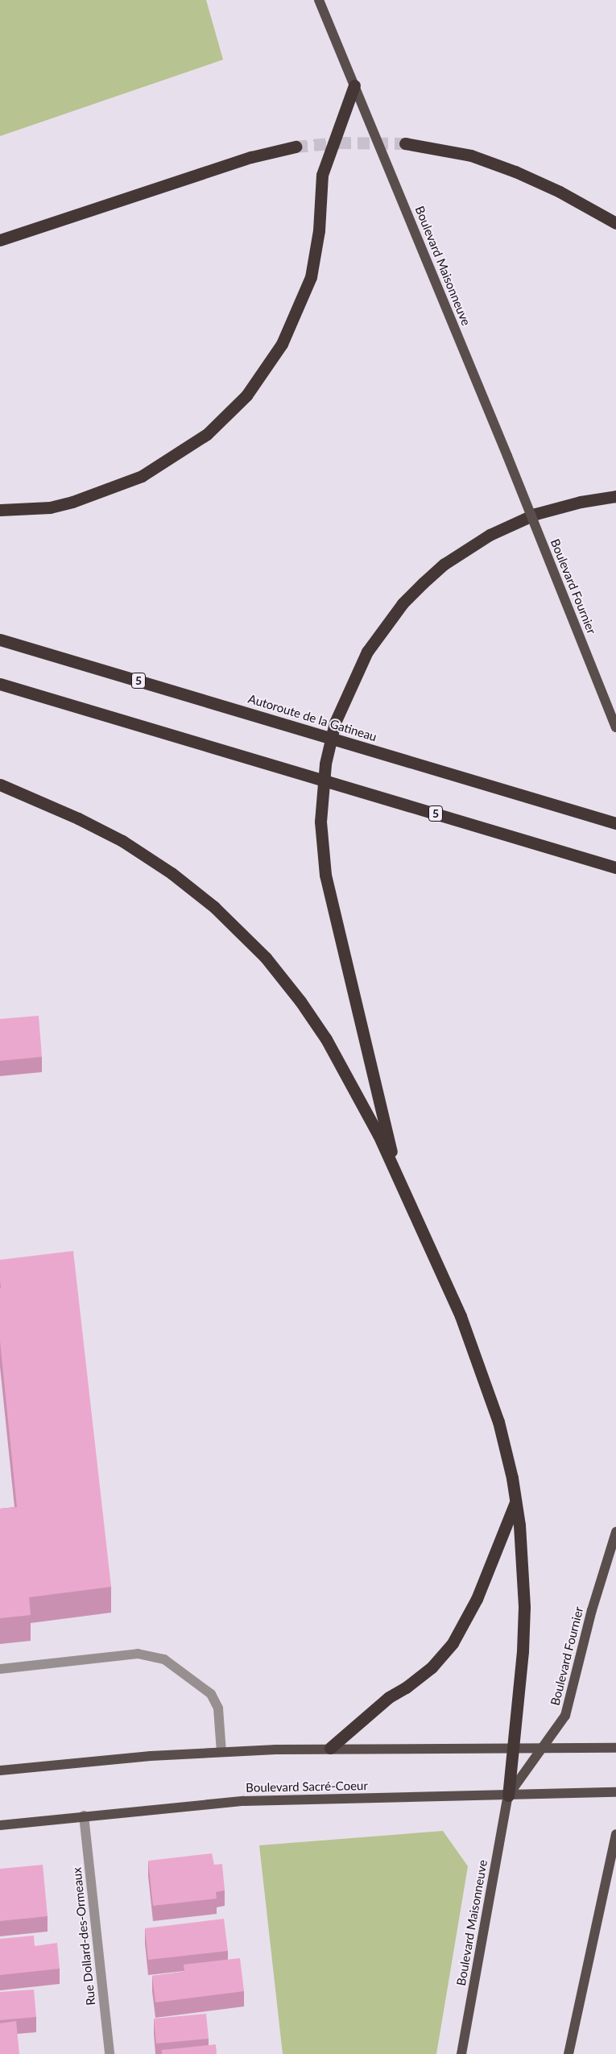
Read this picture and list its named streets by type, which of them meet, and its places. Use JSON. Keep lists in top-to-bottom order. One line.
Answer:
{"streets":{"highway":["5","Autoroute de la Gatineau"],"main road":["Boulevard Maisonneuve","Boulevard Fournier","Boulevard Sacré-Coeur"],"street":["Rue Dollard-des-Ormeaux"]},"crossings":[["Boulevard Maisonneuve","Boulevard Fournier"],["Boulevard Maisonneuve","Boulevard Sacré-Coeur"],["Boulevard Fournier","Boulevard Sacré-Coeur"],["Boulevard Sacré-Coeur","Rue Dollard-des-Ormeaux"]]}
